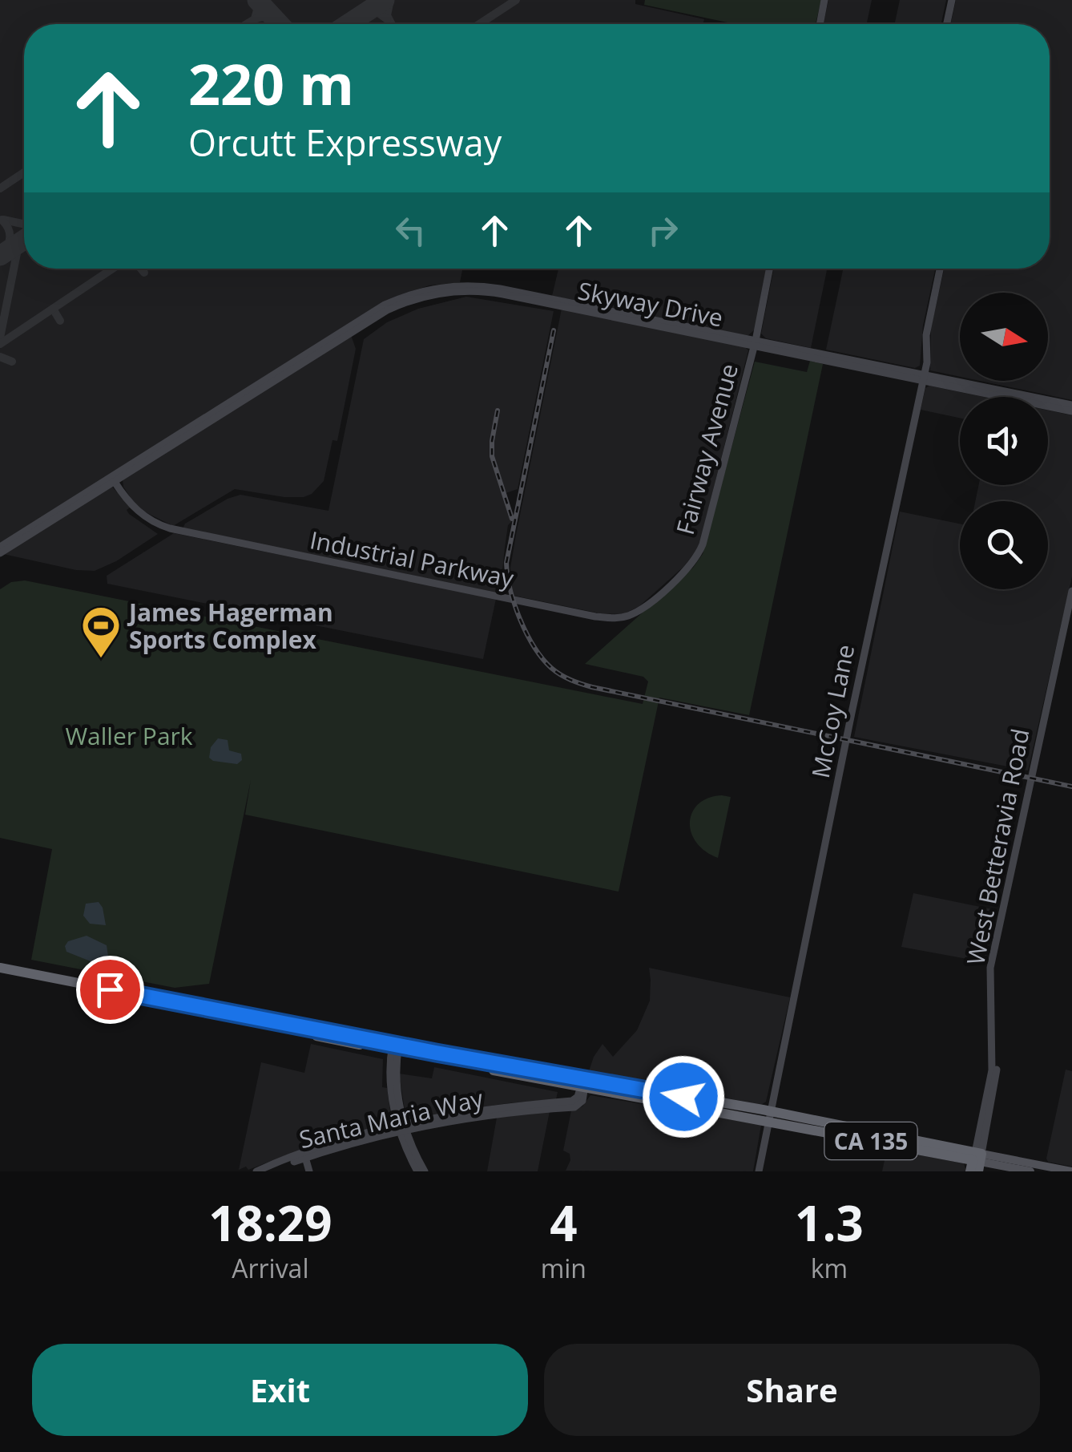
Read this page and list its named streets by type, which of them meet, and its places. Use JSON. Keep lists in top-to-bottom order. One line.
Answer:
{"streets":{"highway":["CA 135"],"main road":["Skyway Drive","Fairway Avenue","Industrial Parkway","McCoy Lane","West Betteravia Road","Santa Maria Way"]},"crossings":[["Skyway Drive","Fairway Avenue"],["Skyway Drive","Industrial Parkway"],["Skyway Drive","McCoy Lane"],["Fairway Avenue","Industrial Parkway"],["McCoy Lane","CA 135"],["West Betteravia Road","CA 135"],["Santa Maria Way","CA 135"]],"parks":["Waller Park"],"places":{"sports":["James Hagerman Sports Complex"]},"north":"right","page":{"turn":["220 m","Orcutt Expressway"],"eta":["18:29","Arrival","4","min","1.3","km"],"buttons":["Exit","Share"]}}
